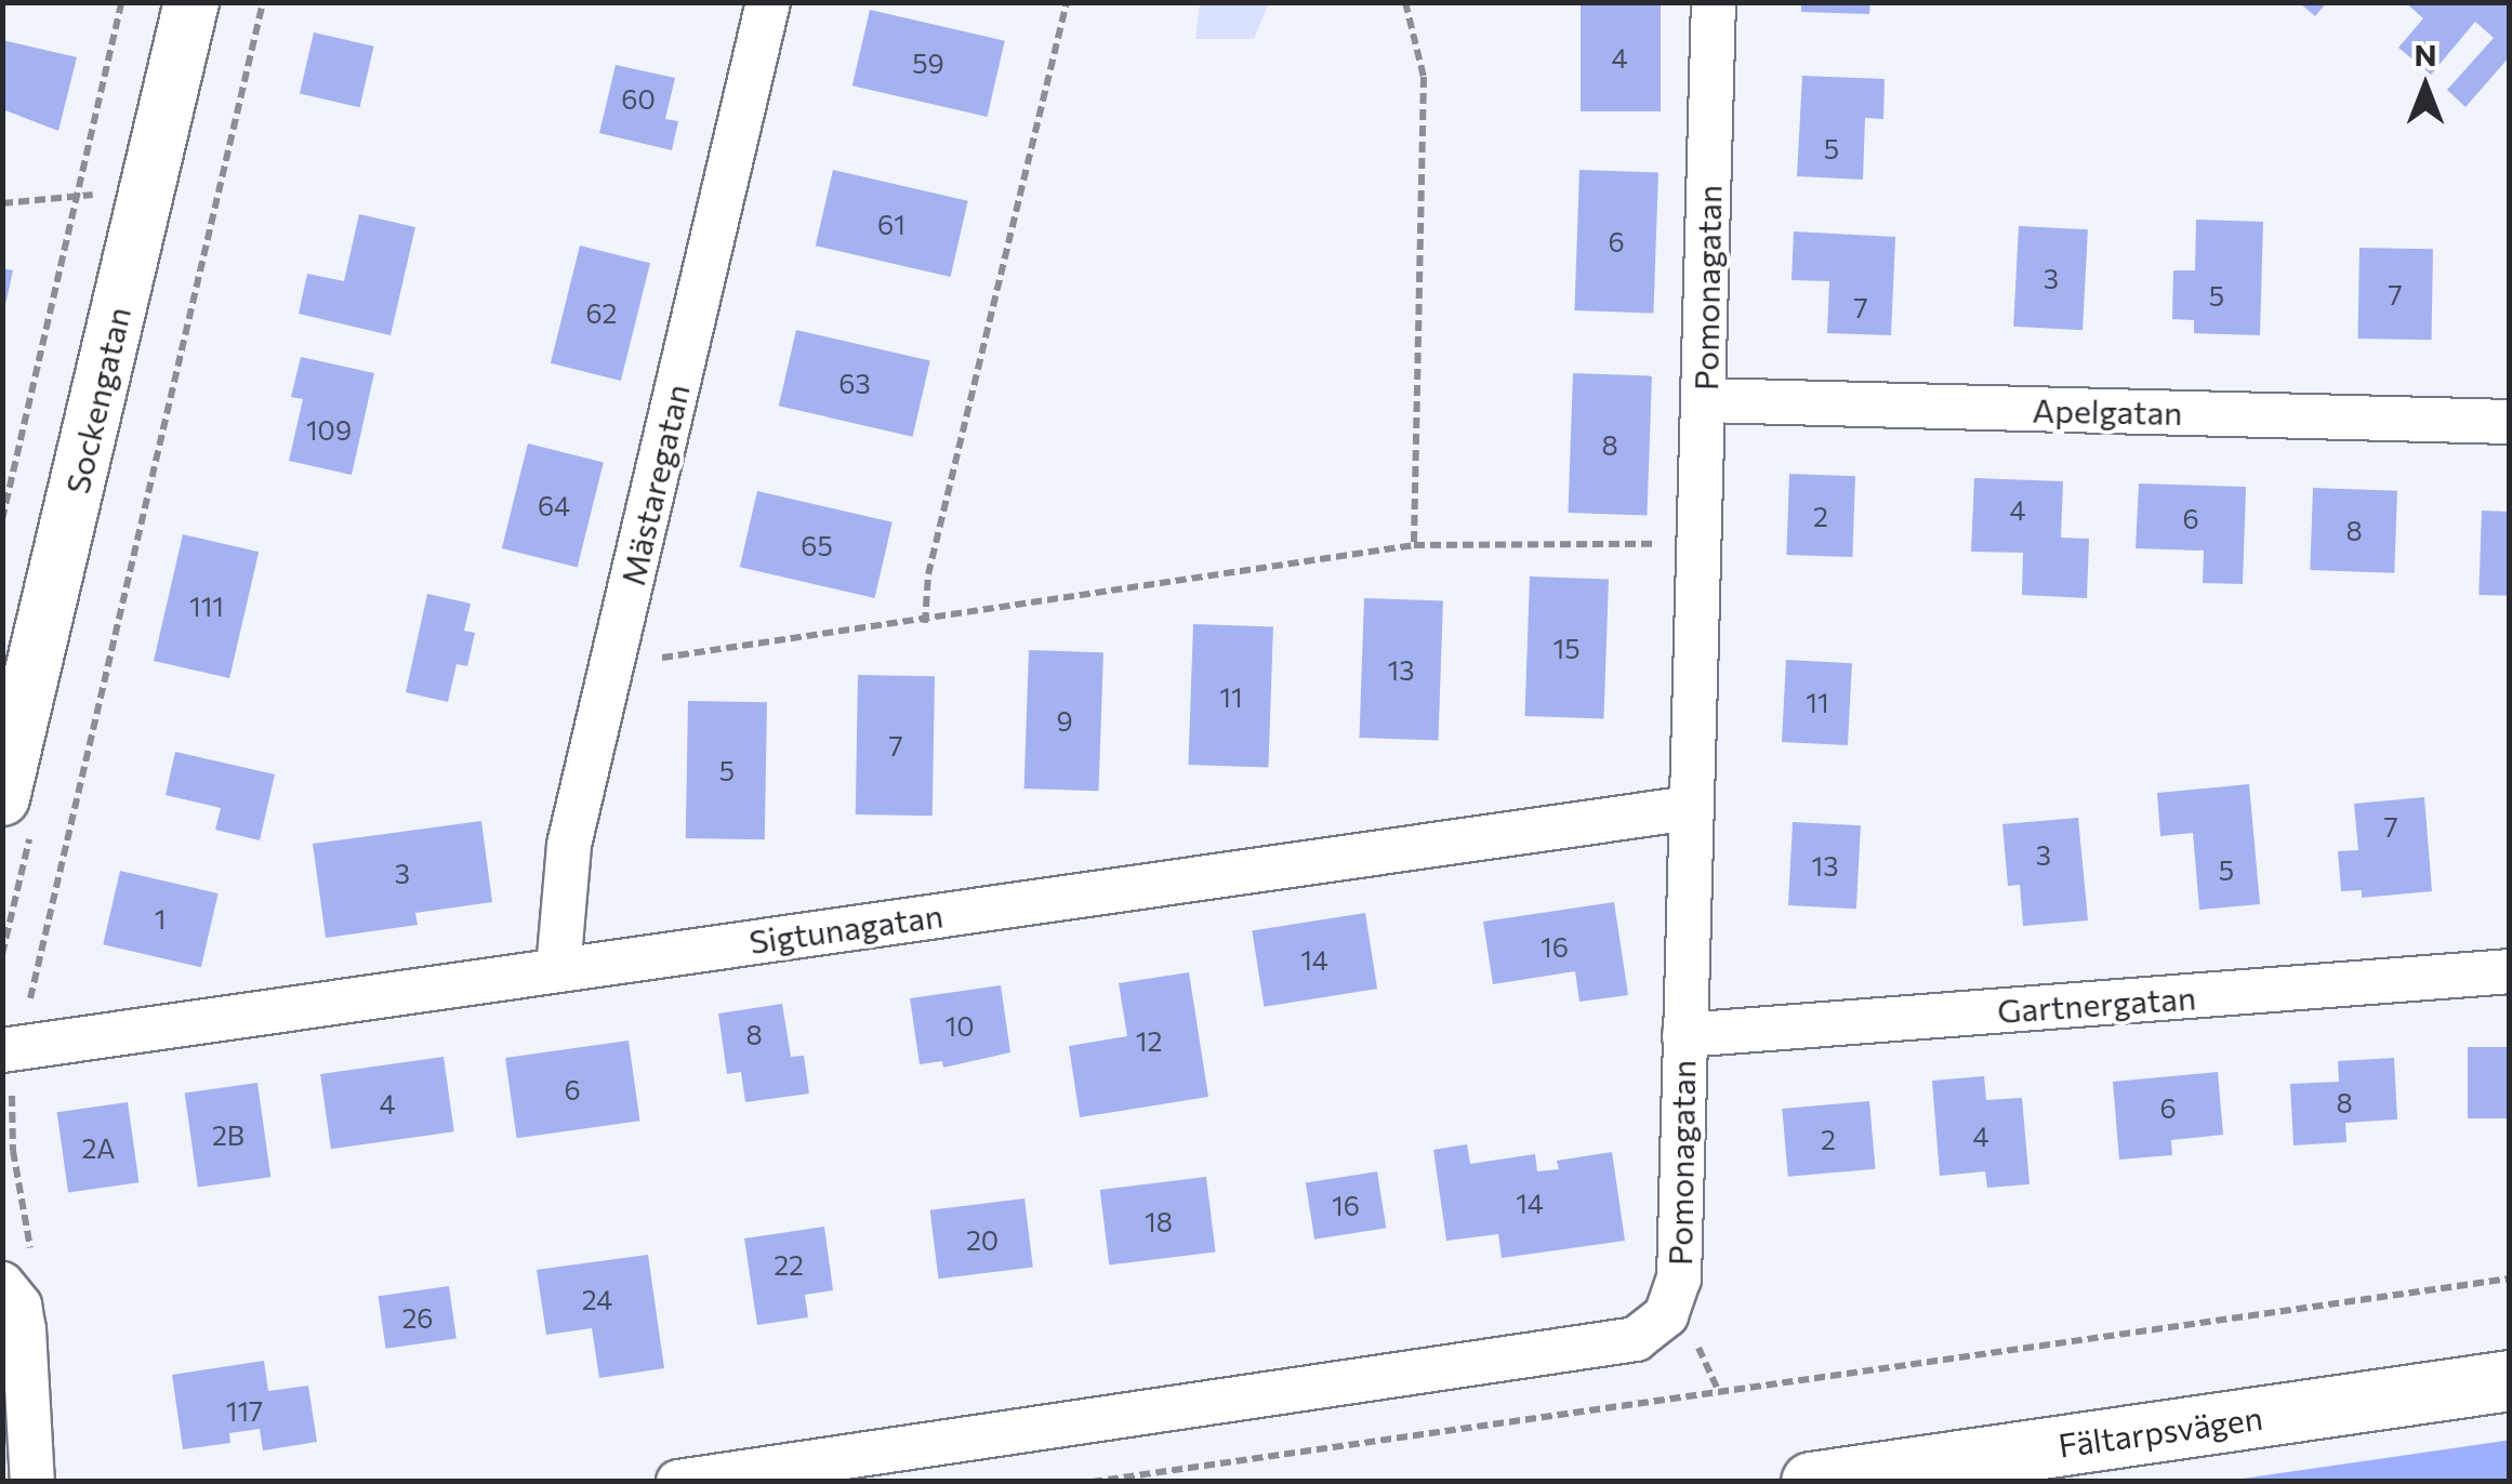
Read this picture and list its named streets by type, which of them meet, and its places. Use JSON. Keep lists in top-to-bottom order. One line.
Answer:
{"streets":{"main road":["Fältarpsvägen"],"street":["Pomonagatan","Sockengatan","Apelgatan","Mästaregatan","Sigtunagatan","Gartnergatan"]},"crossings":[["Pomonagatan","Apelgatan"],["Pomonagatan","Sigtunagatan"],["Pomonagatan","Gartnergatan"],["Mästaregatan","Sigtunagatan"]],"house_numbers":["4","59","60","5","61","6","3","7","5","7","62","63","109","8","64","4","2","6","8","65","111","15","13","11","11","9","7","5","7","3","13","5","3","1","16","14","10","8","12","6","8","4","6","2B","4","2","2A","14","16","18","20","22","24","26","117"],"north":"top"}
